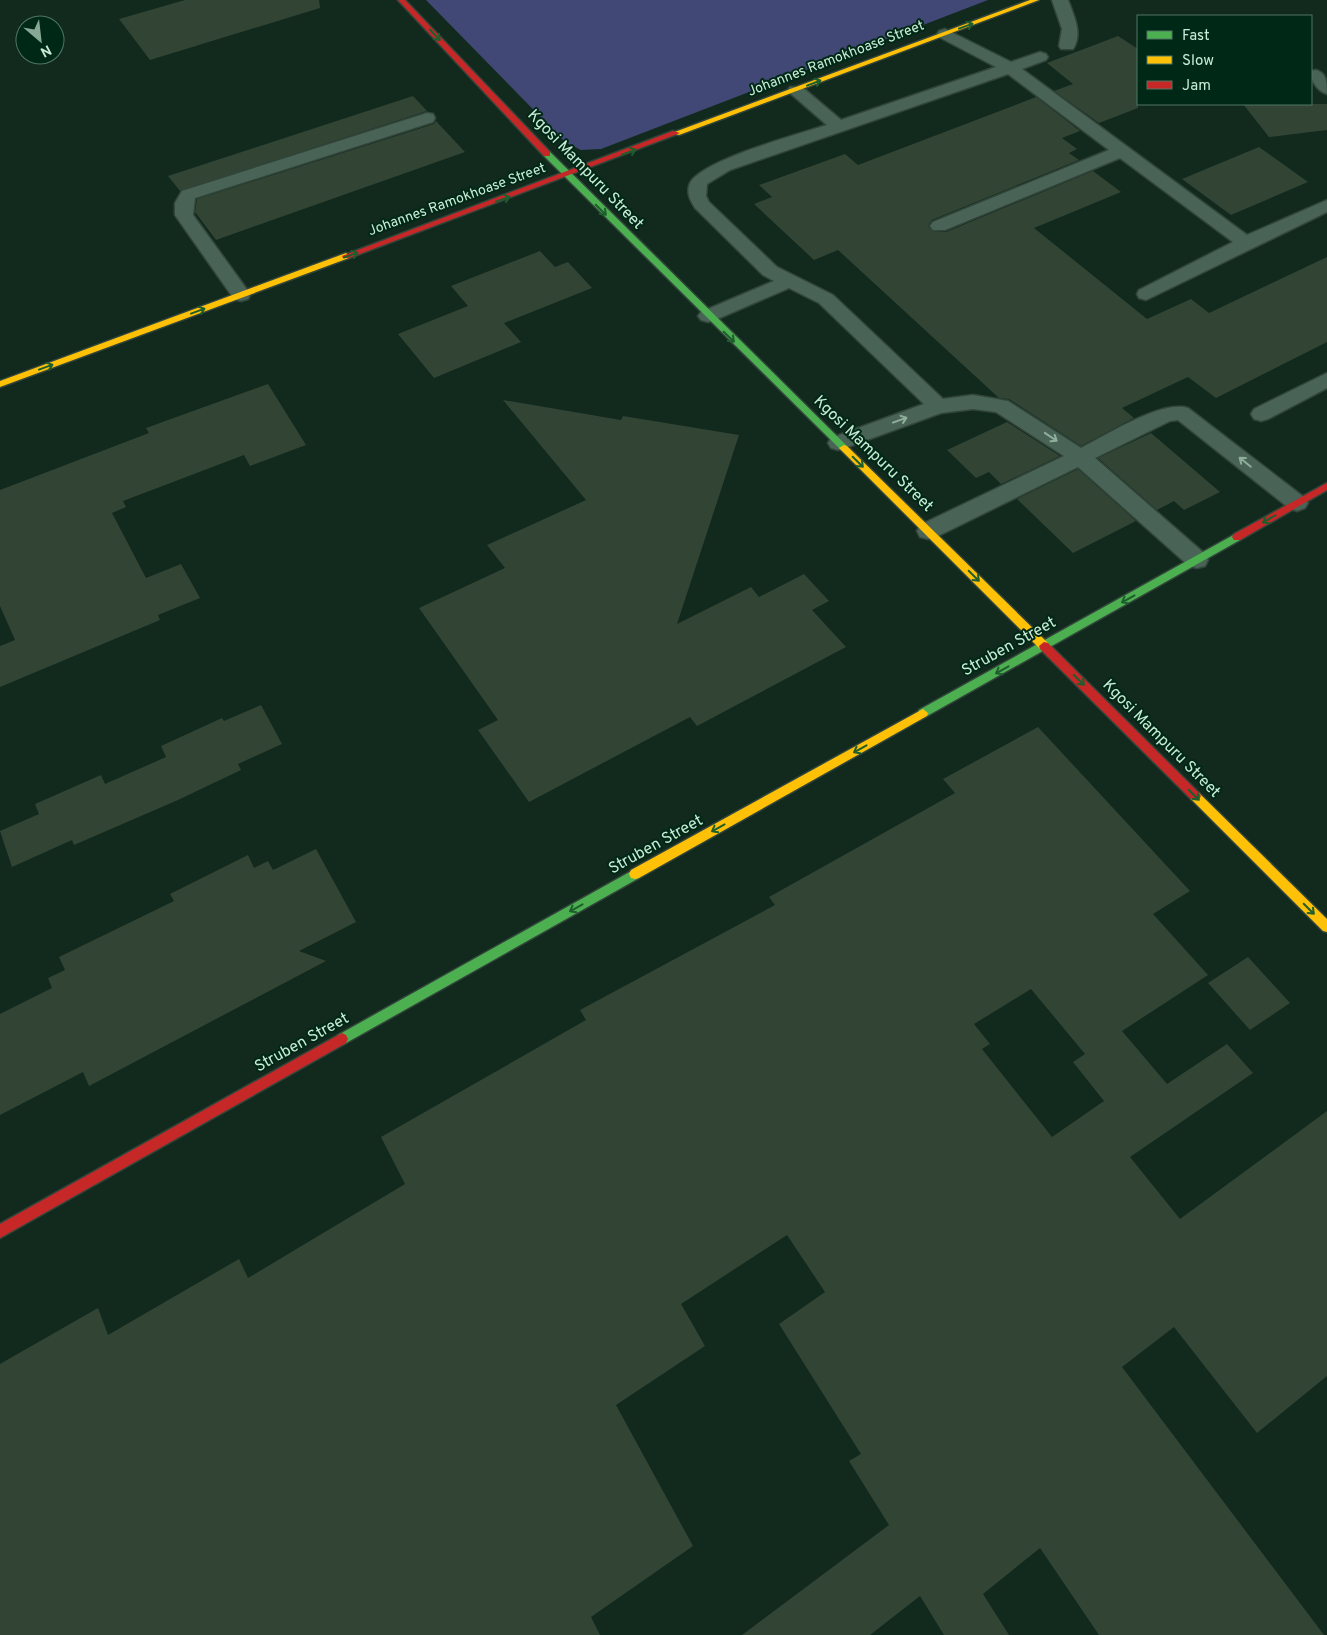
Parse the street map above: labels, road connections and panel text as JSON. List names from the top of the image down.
{
  "streets": {
    "main road": ["Johannes Ramokhoase Street", "Kgosi Mampuru Street", "Struben Street"]
  },
  "crossings": [
    ["Johannes Ramokhoase Street", "Kgosi Mampuru Street"],
    ["Kgosi Mampuru Street", "Struben Street"]
  ],
  "one_way": ["Johannes Ramokhoase Street", "Kgosi Mampuru Street", "Struben Street"],
  "legend": ["Fast", "Slow", "Jam"],
  "north": "bottom right"
}
